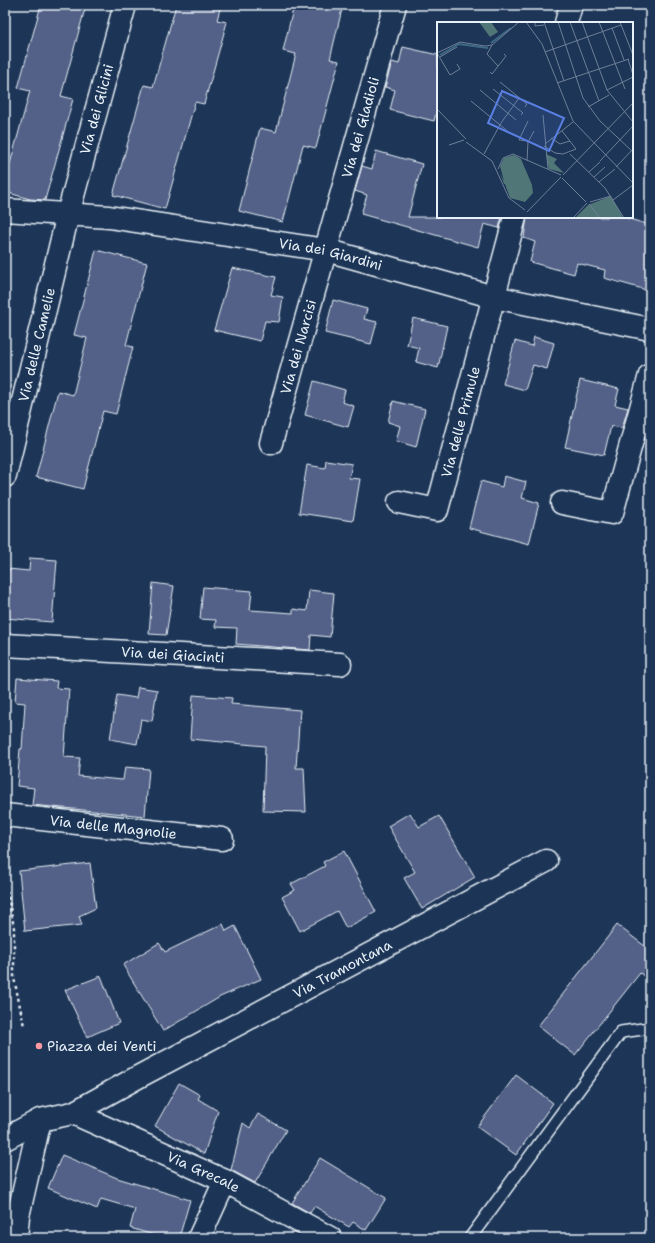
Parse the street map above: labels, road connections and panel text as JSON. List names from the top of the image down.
{
  "streets": {
    "street": [
      "Via dei Glicini",
      "Via dei Gladioli",
      "Via dei Giardini",
      "Via delle Camelie",
      "Via dei Narcisi",
      "Via delle Primule",
      "Via dei Giacinti",
      "Via delle Magnolie",
      "Via Tramontana",
      "Via Grecale"
    ]
  },
  "crossings": [
    ["Via dei Glicini", "Via dei Giardini"],
    ["Via dei Glicini", "Via delle Camelie"],
    ["Via dei Gladioli", "Via dei Giardini"],
    ["Via dei Gladioli", "Via dei Narcisi"],
    ["Via dei Giardini", "Via delle Camelie"],
    ["Via dei Giardini", "Via dei Narcisi"],
    ["Via dei Giardini", "Via delle Primule"],
    ["Via Tramontana", "Via Grecale"]
  ],
  "places": ["Piazza dei Venti"]
}
